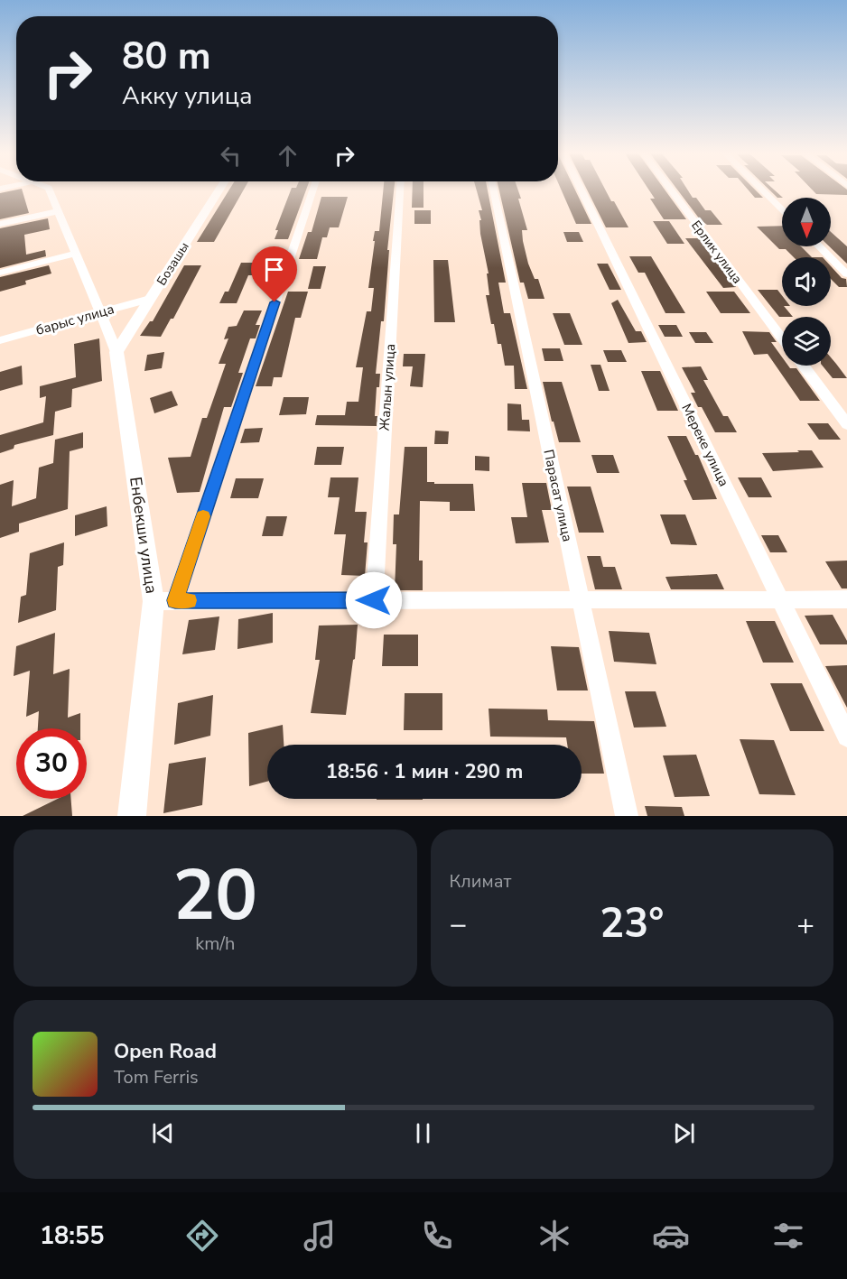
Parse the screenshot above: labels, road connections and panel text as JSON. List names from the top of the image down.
{
  "streets": {
    "street": [
      "Ерлик улица",
      "Бозашы",
      "барыс улица",
      "Жалын улица",
      "Мереке улица",
      "Парасат улица",
      "Енбекши улица"
    ]
  },
  "crossings": [
    ["Бозашы", "барыс улица"],
    ["Бозашы", "Енбекши улица"]
  ],
  "north": "bottom",
  "page": {
    "turn": ["80 m", "Акку улица"],
    "limit": "30",
    "trip": "18:56 · 1 мин · 290 m",
    "tile": [
      ["20", "km/h"],
      "Климат"
    ],
    "heat": ["−", "23°", "+"],
    "song": ["Open Road", "Tom Ferris"],
    "tabs": "18:55"
  }
}
